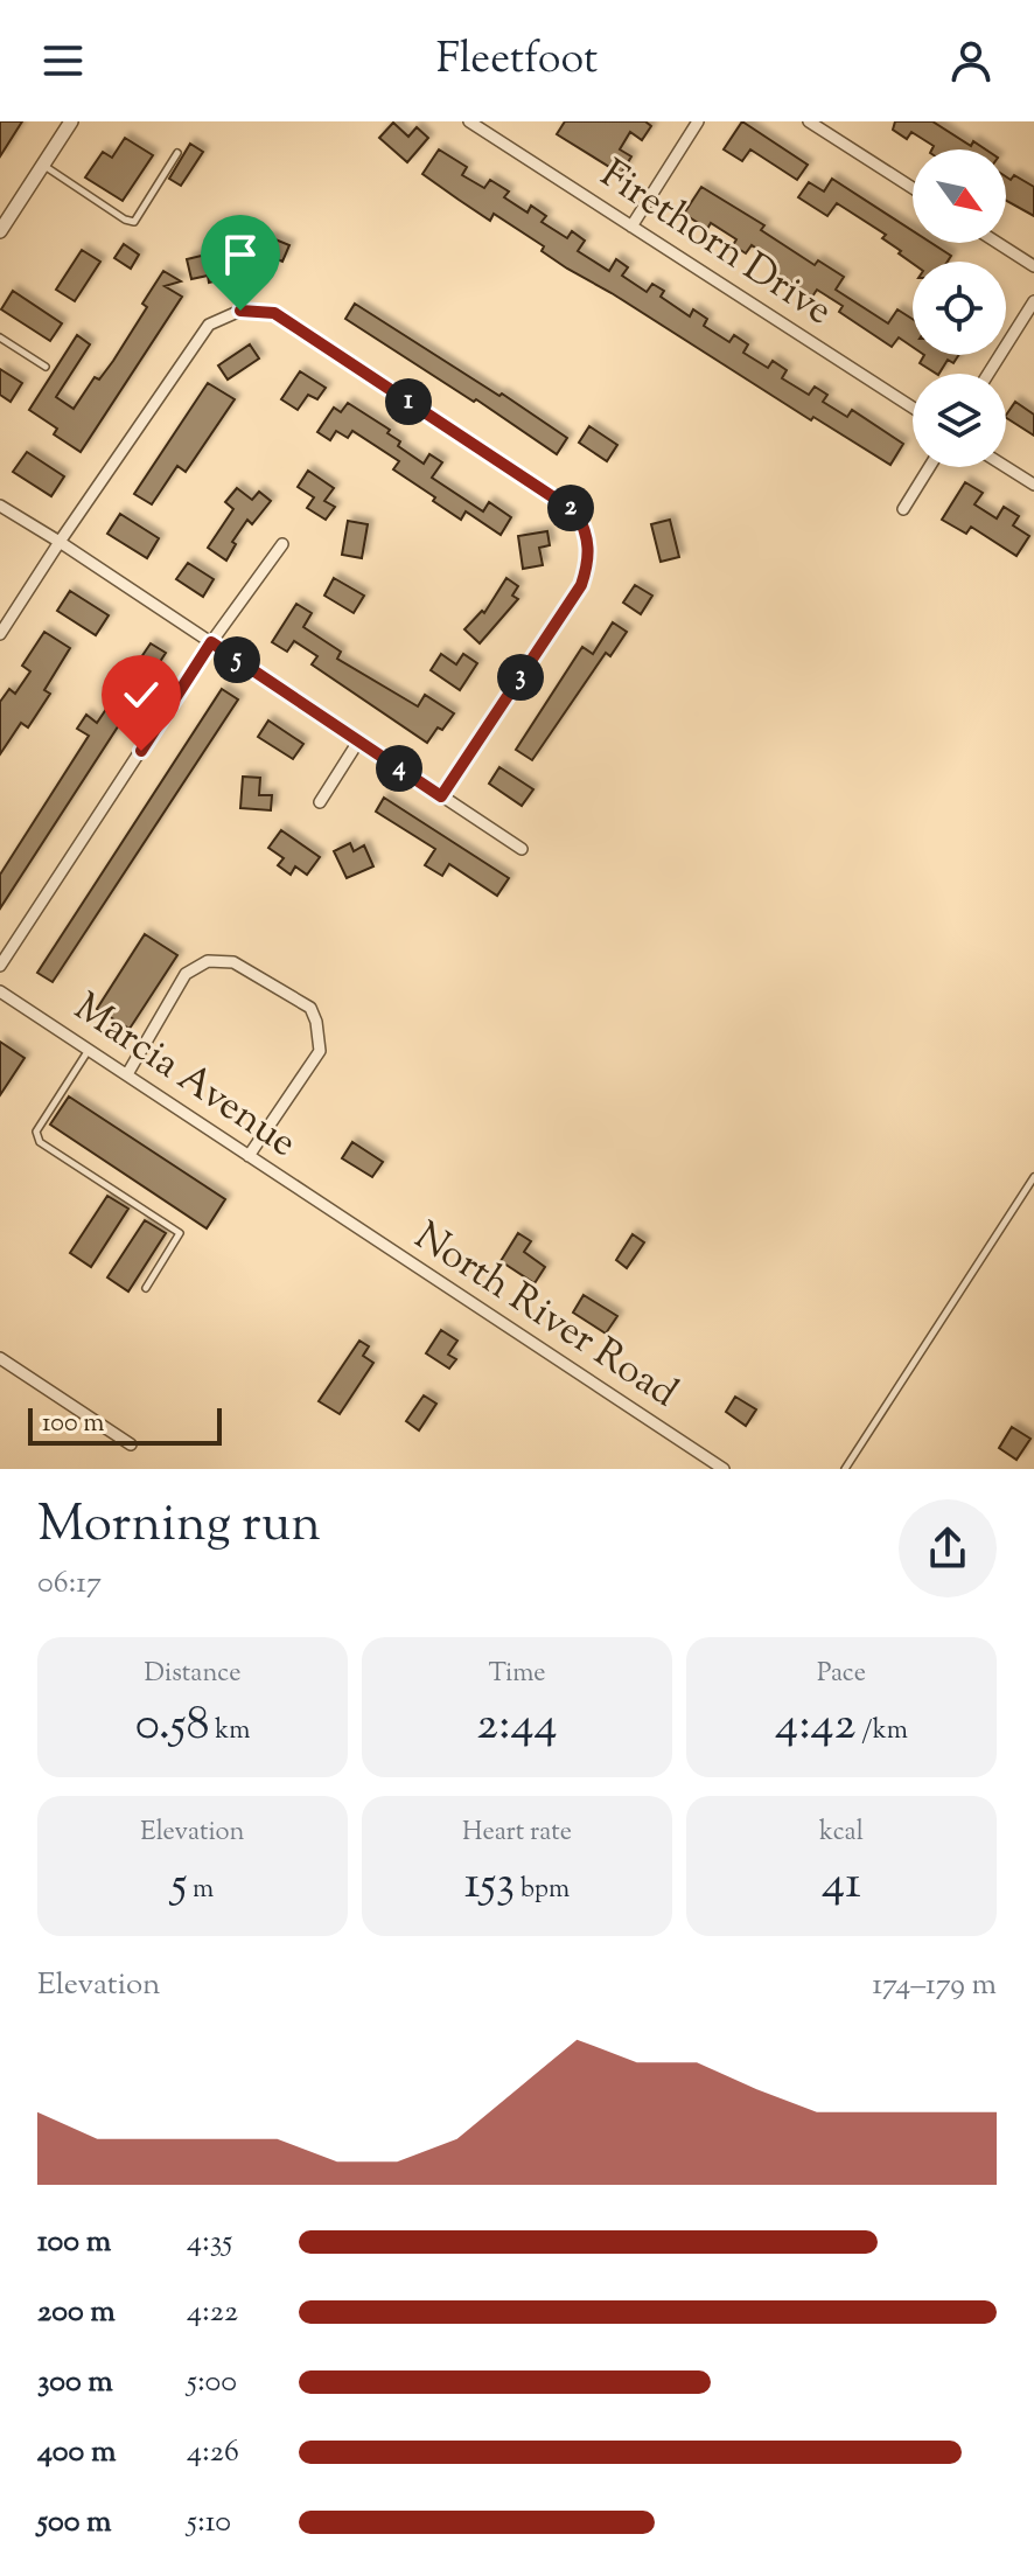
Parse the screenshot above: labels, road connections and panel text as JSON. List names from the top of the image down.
{
  "streets": {
    "street": ["Firethorn Drive", "Marcia Avenue", "North River Road"]
  },
  "crossings": [
    ["Marcia Avenue", "North River Road"]
  ],
  "scale_bar": "100 m",
  "north": "bottom right",
  "page": {
    "header": "Fleetfoot",
    "pins": [
      "1",
      "2",
      "5",
      "3",
      "4"
    ],
    "scale": "100 m",
    "heading": ["Morning run", "06:17"],
    "stats": [
      ["Distance", "0.58 km"],
      ["Time", "2:44"],
      ["Pace", "4:42 /km"],
      ["Elevation", "5 m"],
      ["Heart rate", "153 bpm"],
      ["kcal", "41"]
    ],
    "chart": ["Elevation", "174–179 m"],
    "list": [
      {
        "name": "100 m",
        "note": "4:35"
      },
      {
        "name": "200 m",
        "note": "4:22"
      },
      {
        "name": "300 m",
        "note": "5:00"
      },
      {
        "name": "400 m",
        "note": "4:26"
      },
      {
        "name": "500 m",
        "note": "5:10"
      }
    ]
  }
}
